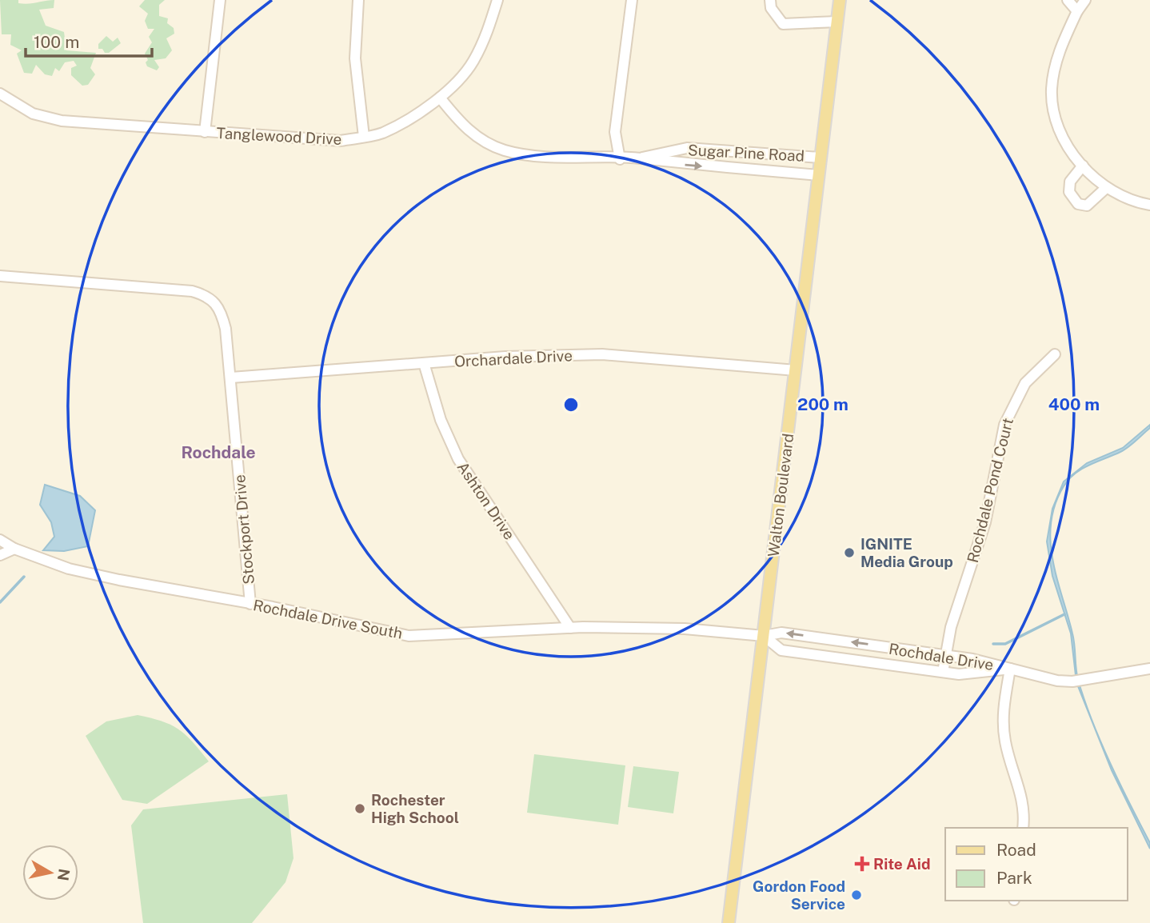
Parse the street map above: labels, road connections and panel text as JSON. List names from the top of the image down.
{
  "streets": {
    "main road": ["Walton Boulevard"],
    "street": [
      "Tanglewood Drive",
      "Sugar Pine Road",
      "Orchardale Drive",
      "Rochdale Pond Court",
      "Ashton Drive",
      "Stockport Drive",
      "Rochdale Drive South",
      "Rochdale Drive"
    ]
  },
  "crossings": [
    ["Tanglewood Drive", "Sugar Pine Road"],
    ["Sugar Pine Road", "Walton Boulevard"],
    ["Orchardale Drive", "Walton Boulevard"],
    ["Orchardale Drive", "Ashton Drive"],
    ["Orchardale Drive", "Stockport Drive"],
    ["Rochdale Pond Court", "Rochdale Drive"],
    ["Walton Boulevard", "Rochdale Drive South"],
    ["Walton Boulevard", "Rochdale Drive"],
    ["Ashton Drive", "Rochdale Drive South"],
    ["Stockport Drive", "Rochdale Drive South"],
    ["Rochdale Drive South", "Rochdale Drive"]
  ],
  "districts": ["Rochdale"],
  "places": {
    "other": ["IGNITE Media Group", "Rochester High School", "Gordon Food Service"],
    "health": ["Rite Aid"]
  },
  "legend": ["Road", "Park"],
  "scale_bar": "100 m",
  "north": "right",
  "rings": ["200 m", "400 m"]
}
